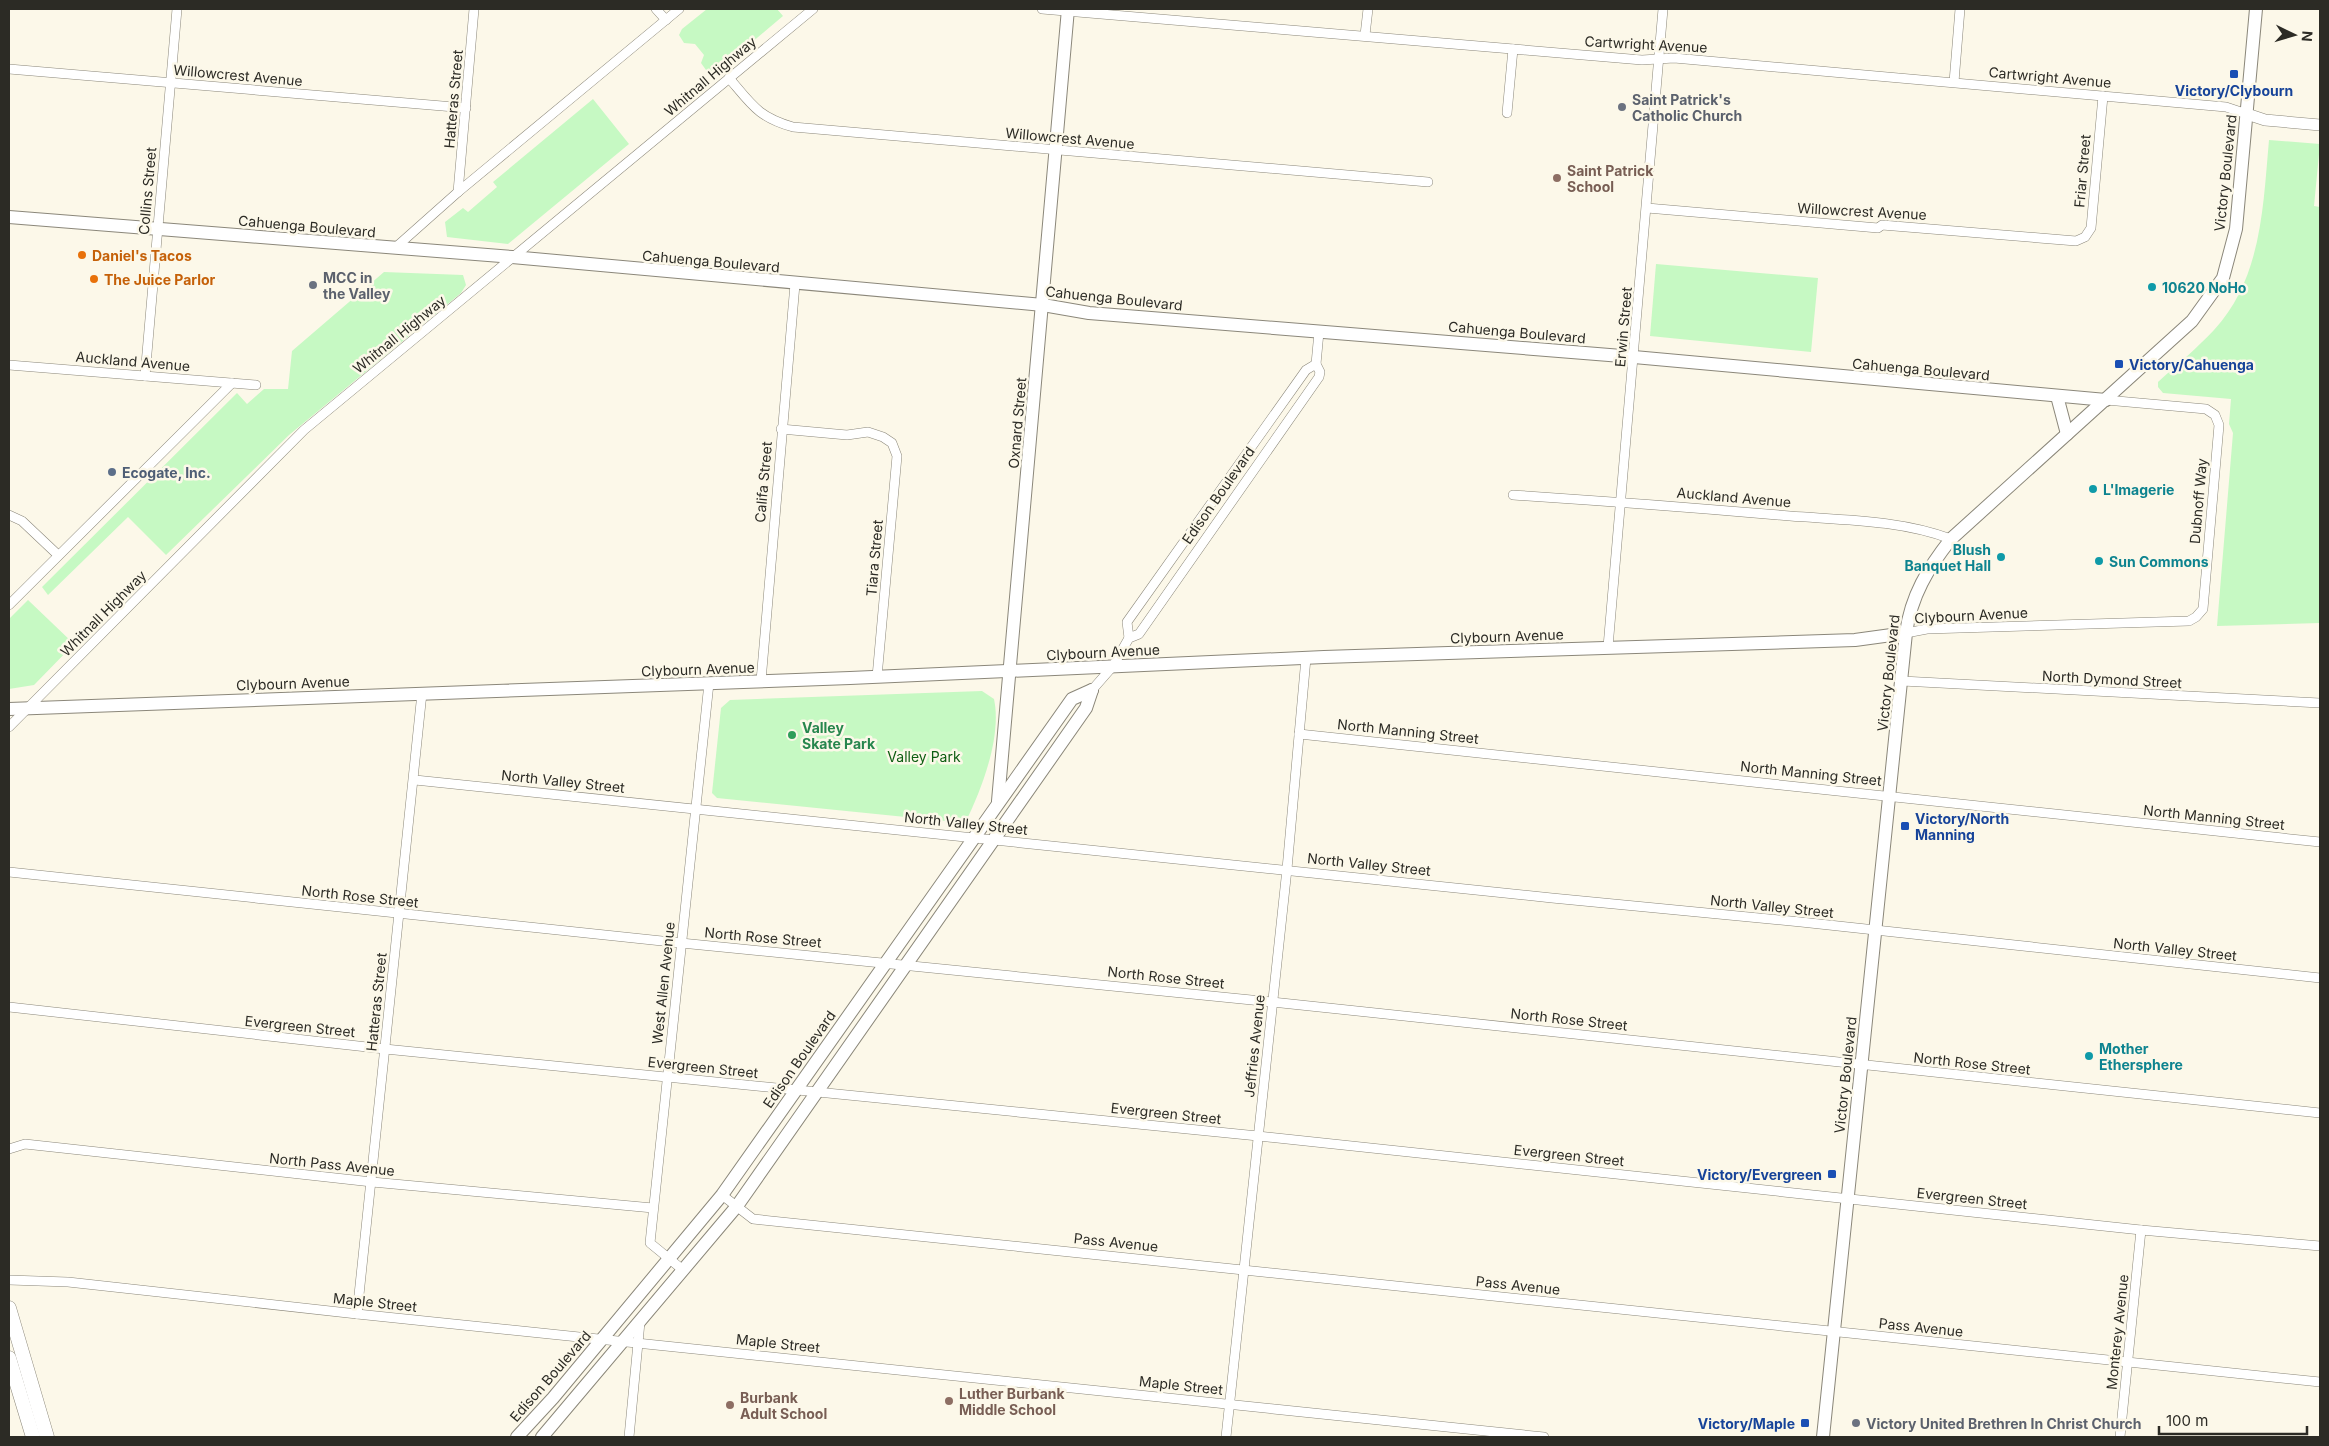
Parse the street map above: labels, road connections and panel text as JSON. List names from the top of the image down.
{
  "streets": {
    "main road": [
      "Victory Boulevard",
      "Cahuenga Boulevard",
      "Oxnard Street",
      "Edison Boulevard",
      "Clybourn Avenue"
    ],
    "street": [
      "Cartwright Avenue",
      "Willowcrest Avenue",
      "Whitnall Highway",
      "Hatteras Street",
      "Friar Street",
      "Collins Street",
      "Erwin Street",
      "Auckland Avenue",
      "Califa Street",
      "Dubnoff Way",
      "Tiara Street",
      "North Dymond Street",
      "North Manning Street",
      "North Valley Street",
      "North Rose Street",
      "West Allen Avenue",
      "Evergreen Street",
      "Jeffries Avenue",
      "North Pass Avenue",
      "Pass Avenue",
      "Maple Street",
      "Monterey Avenue"
    ]
  },
  "crossings": [
    ["Cartwright Avenue", "Friar Street"],
    ["Cartwright Avenue", "Victory Boulevard"],
    ["Cartwright Avenue", "Erwin Street"],
    ["Cartwright Avenue", "Oxnard Street"],
    ["Willowcrest Avenue", "Whitnall Highway"],
    ["Willowcrest Avenue", "Hatteras Street"],
    ["Willowcrest Avenue", "Friar Street"],
    ["Willowcrest Avenue", "Collins Street"],
    ["Willowcrest Avenue", "Erwin Street"],
    ["Willowcrest Avenue", "Oxnard Street"],
    ["Whitnall Highway", "Cahuenga Boulevard"],
    ["Whitnall Highway", "Clybourn Avenue"],
    ["Hatteras Street", "Clybourn Avenue"],
    ["Hatteras Street", "North Valley Street"],
    ["Hatteras Street", "North Rose Street"],
    ["Hatteras Street", "Evergreen Street"],
    ["Hatteras Street", "North Pass Avenue"],
    ["Hatteras Street", "Maple Street"],
    ["Victory Boulevard", "Cahuenga Boulevard"],
    ["Victory Boulevard", "Auckland Avenue"],
    ["Victory Boulevard", "Clybourn Avenue"],
    ["Victory Boulevard", "North Dymond Street"],
    ["Victory Boulevard", "North Manning Street"],
    ["Victory Boulevard", "North Valley Street"],
    ["Victory Boulevard", "North Rose Street"],
    ["Victory Boulevard", "Evergreen Street"],
    ["Victory Boulevard", "Pass Avenue"],
    ["Collins Street", "Cahuenga Boulevard"],
    ["Collins Street", "Auckland Avenue"],
    ["Cahuenga Boulevard", "Erwin Street"],
    ["Cahuenga Boulevard", "Oxnard Street"],
    ["Cahuenga Boulevard", "Califa Street"],
    ["Cahuenga Boulevard", "Edison Boulevard"],
    ["Cahuenga Boulevard", "Dubnoff Way"],
    ["Erwin Street", "Auckland Avenue"],
    ["Erwin Street", "Clybourn Avenue"],
    ["Oxnard Street", "Edison Boulevard"],
    ["Oxnard Street", "Clybourn Avenue"],
    ["Oxnard Street", "North Valley Street"],
    ["Califa Street", "Tiara Street"],
    ["Califa Street", "Clybourn Avenue"],
    ["Edison Boulevard", "Clybourn Avenue"],
    ["Edison Boulevard", "North Valley Street"],
    ["Edison Boulevard", "North Rose Street"],
    ["Edison Boulevard", "West Allen Avenue"],
    ["Edison Boulevard", "Evergreen Street"],
    ["Edison Boulevard", "Pass Avenue"],
    ["Edison Boulevard", "Maple Street"],
    ["Dubnoff Way", "Clybourn Avenue"],
    ["Tiara Street", "Clybourn Avenue"],
    ["Clybourn Avenue", "West Allen Avenue"],
    ["Clybourn Avenue", "Jeffries Avenue"],
    ["North Manning Street", "Jeffries Avenue"],
    ["North Valley Street", "West Allen Avenue"],
    ["North Valley Street", "Jeffries Avenue"],
    ["North Rose Street", "West Allen Avenue"],
    ["North Rose Street", "Jeffries Avenue"],
    ["West Allen Avenue", "Evergreen Street"],
    ["West Allen Avenue", "North Pass Avenue"],
    ["Evergreen Street", "Jeffries Avenue"],
    ["Evergreen Street", "Monterey Avenue"],
    ["Jeffries Avenue", "Pass Avenue"],
    ["Jeffries Avenue", "Maple Street"],
    ["Pass Avenue", "Monterey Avenue"]
  ],
  "parks": ["Valley Park"],
  "places": {
    "transit": [
      "Victory/Clybourn",
      "Victory/Cahuenga",
      "Victory/North Manning",
      "Victory/Evergreen",
      "Victory/Maple"
    ],
    "other": [
      "Saint Patrick's Catholic Church",
      "Saint Patrick School",
      "Daniel's Tacos",
      "The Juice Parlor",
      "MCC in the Valley",
      "10620 NoHo",
      "Ecogate, Inc.",
      "L'Imagerie",
      "Blush Banquet Hall",
      "Sun Commons",
      "Valley Skate Park",
      "Mother Ethersphere",
      "Luther Burbank Middle School",
      "Burbank Adult School",
      "Victory United Brethren In Christ Church"
    ]
  },
  "scale_bar": "100 m",
  "north": "right"
}
